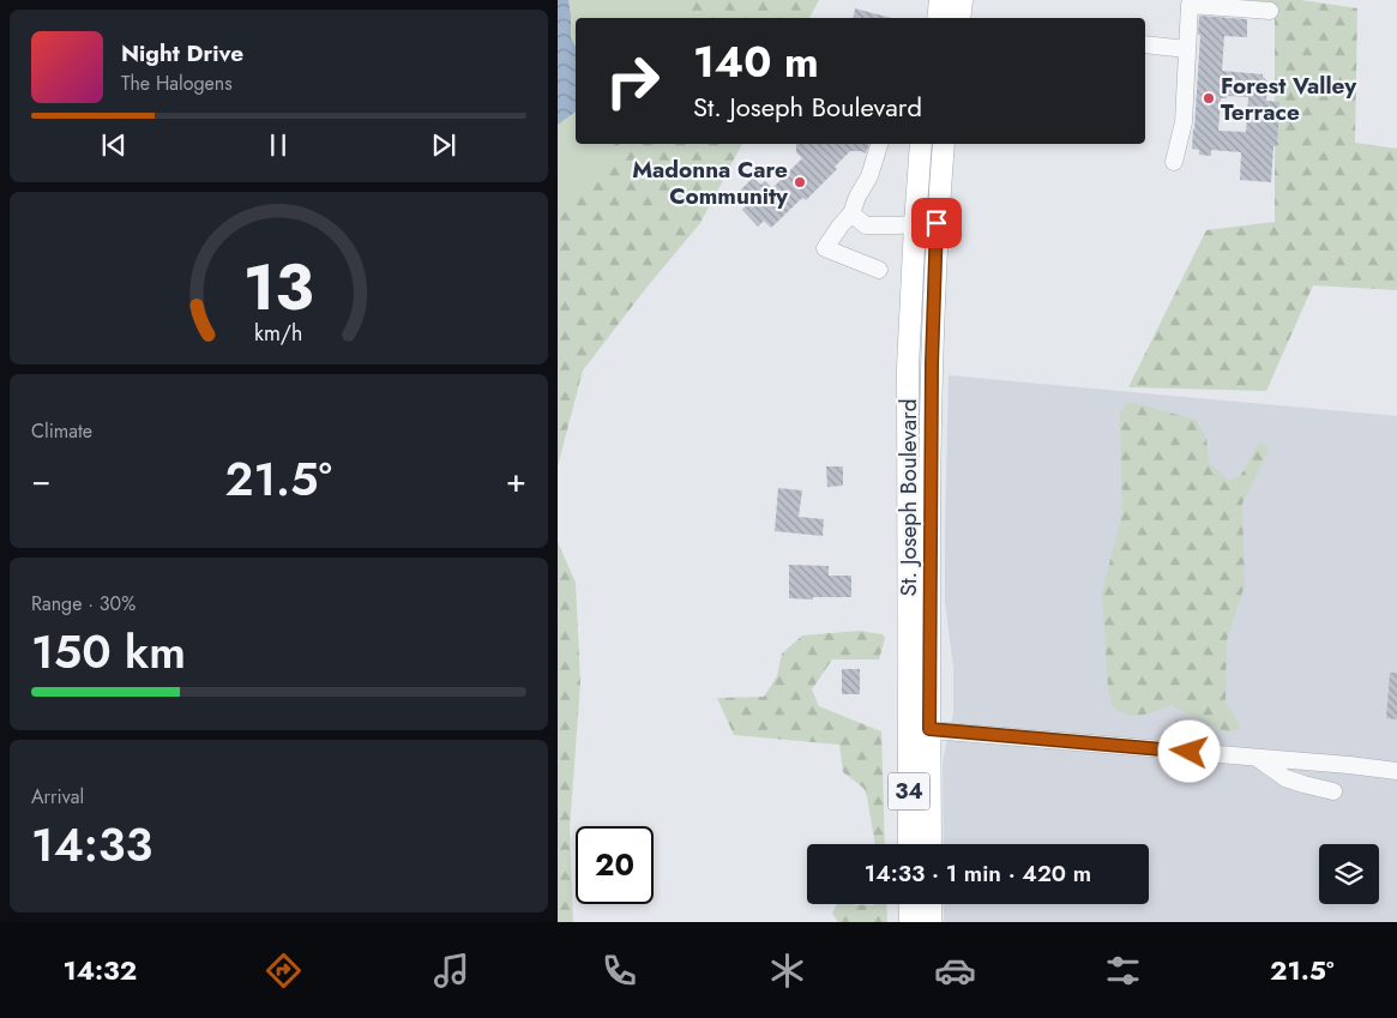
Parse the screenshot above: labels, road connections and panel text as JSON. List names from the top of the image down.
{
  "streets": {
    "main road": ["St. Joseph Boulevard", "34"]
  },
  "places": ["Forest Valley Terrace", "Madonna Care Community"],
  "page": {
    "turn": ["140 m", "St. Joseph Boulevard"],
    "song": ["Night Drive", "The Halogens"],
    "tile": [
      "Climate",
      ["Range · 30%", "150 km"],
      ["Arrival", "14:33"]
    ],
    "heat": ["−", "21.5°", "+"],
    "limit": "20",
    "trip": "14:33 · 1 min · 420 m",
    "tabs": ["14:32", "21.5°"],
    "gauge": ["13", "km/h"]
  }
}
